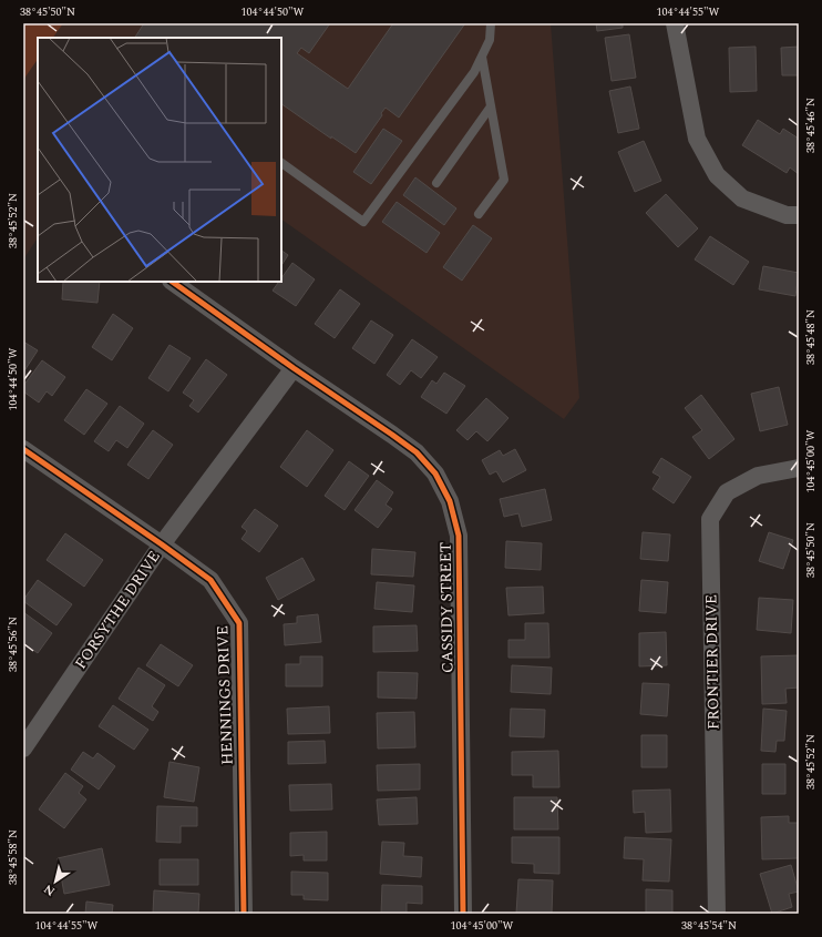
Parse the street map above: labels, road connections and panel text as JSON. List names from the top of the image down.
{
  "streets": {
    "street": [
      "CASSIDY STREET",
      "FORSYTHE DRIVE",
      "FRONTIER DRIVE",
      "HENNINGS DRIVE"
    ]
  },
  "crossings": [
    ["CASSIDY STREET", "FORSYTHE DRIVE"],
    ["FORSYTHE DRIVE", "HENNINGS DRIVE"]
  ],
  "north": "bottom left",
  "coordinates": [
    "38°45'50\"N",
    "104°44'50\"W",
    "104°44'55\"W",
    "38°45'46\"N",
    "38°45'52\"N",
    "38°45'48\"N",
    "104°45'00\"W",
    "38°45'56\"N",
    "38°45'58\"N",
    "38°45'54\"N"
  ]
}
